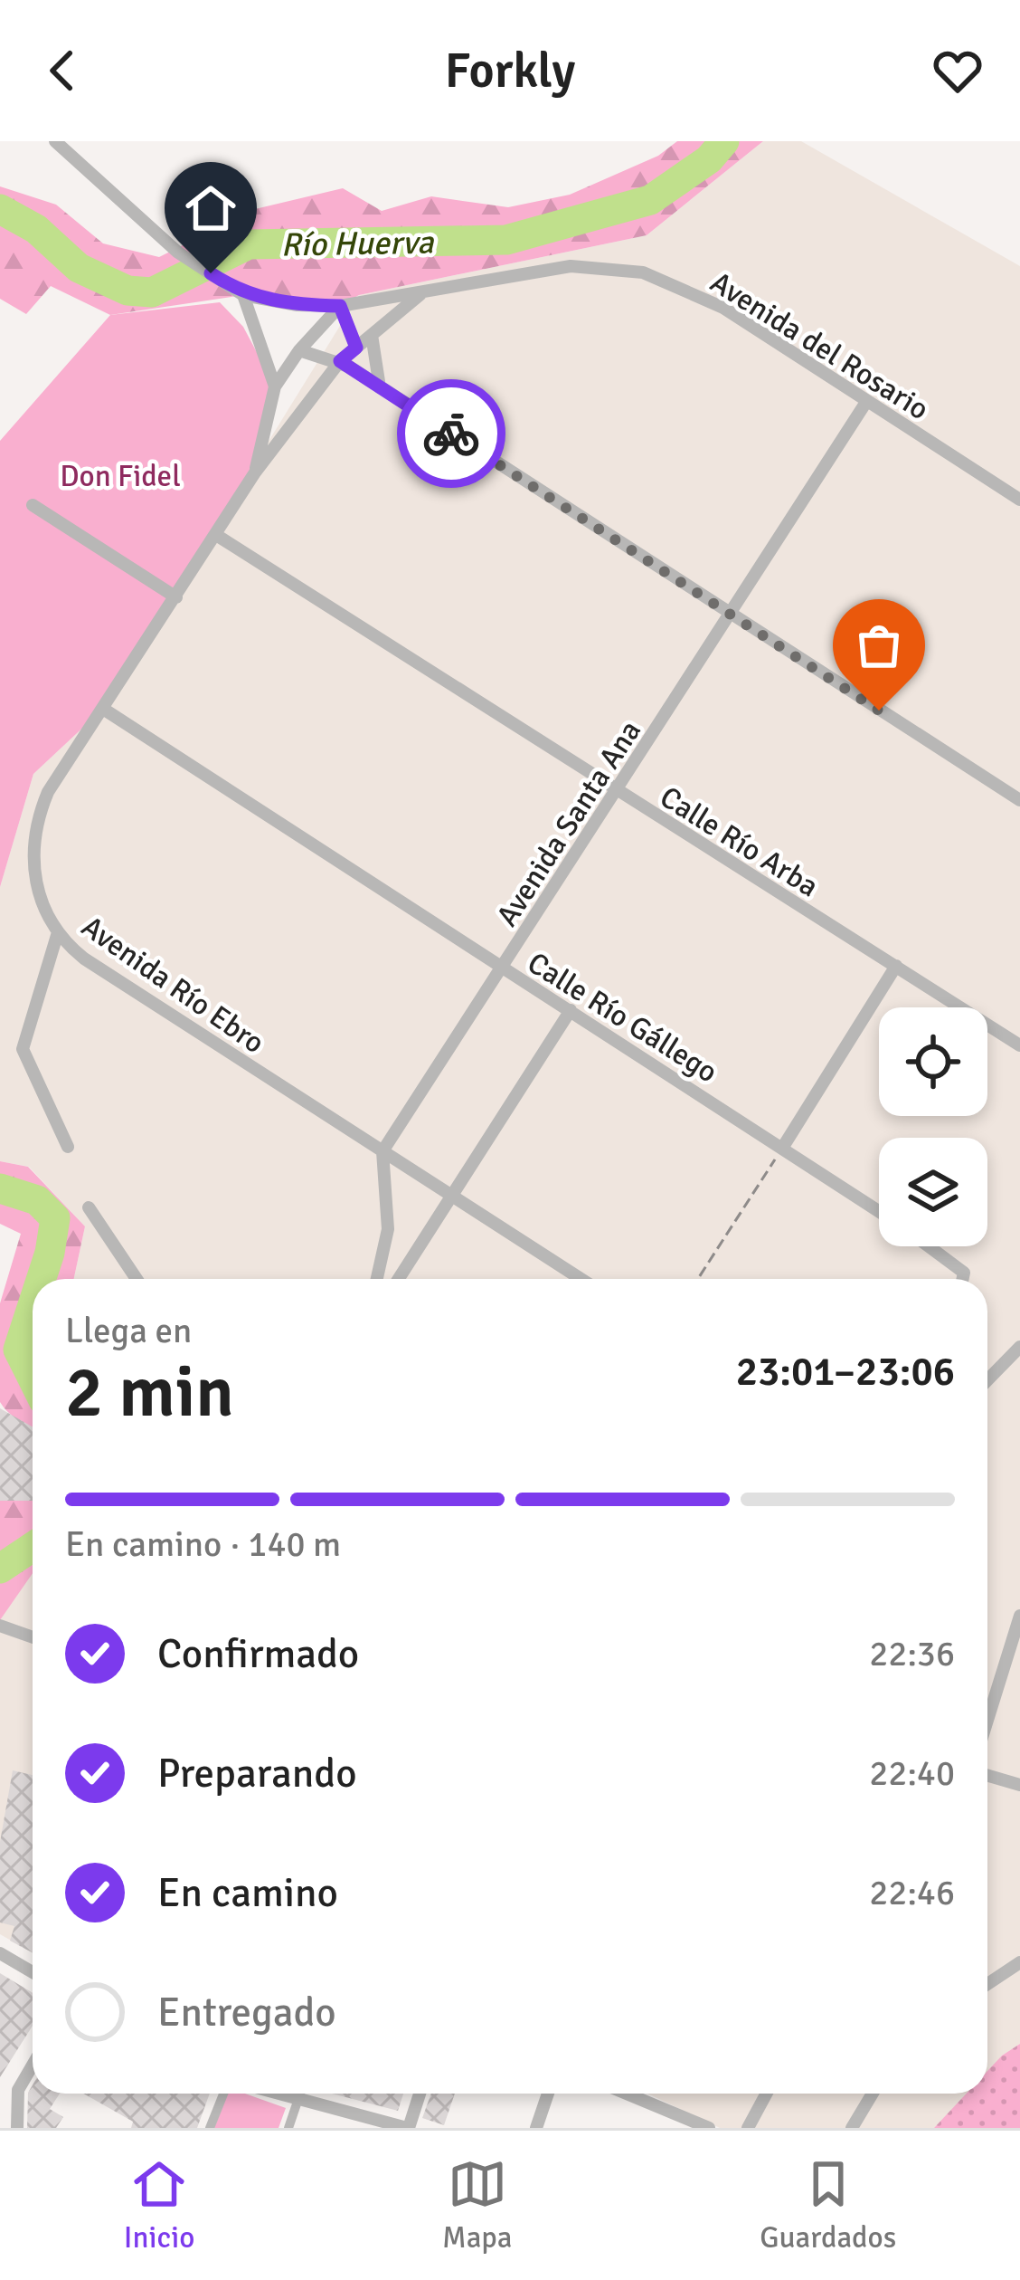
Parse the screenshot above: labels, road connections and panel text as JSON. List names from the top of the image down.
{
  "streets": {
    "street": [
      "Avenida del Rosario",
      "Avenida Santa Ana",
      "Calle Río Arba",
      "Avenida Río Ebro",
      "Calle Río Gállego"
    ]
  },
  "crossings": [
    ["Avenida del Rosario", "Avenida Santa Ana"],
    ["Avenida del Rosario", "Avenida Río Ebro"],
    ["Avenida Santa Ana", "Calle Río Arba"],
    ["Avenida Santa Ana", "Avenida Río Ebro"],
    ["Avenida Santa Ana", "Calle Río Gállego"],
    ["Calle Río Arba", "Avenida Río Ebro"],
    ["Avenida Río Ebro", "Calle Río Gállego"]
  ],
  "water": ["Río Huerva"],
  "parks": ["Don Fidel"],
  "page": {
    "header": "Forkly",
    "heading": ["2 min", "Llega en", "23:01–23:06"],
    "bar": "En camino · 140 m",
    "list": [
      ["Confirmado", "22:36"],
      ["Preparando", "22:40"],
      ["En camino", "22:46"],
      "Entregado"
    ],
    "tabs": ["Inicio", "Mapa", "Guardados"]
  }
}
